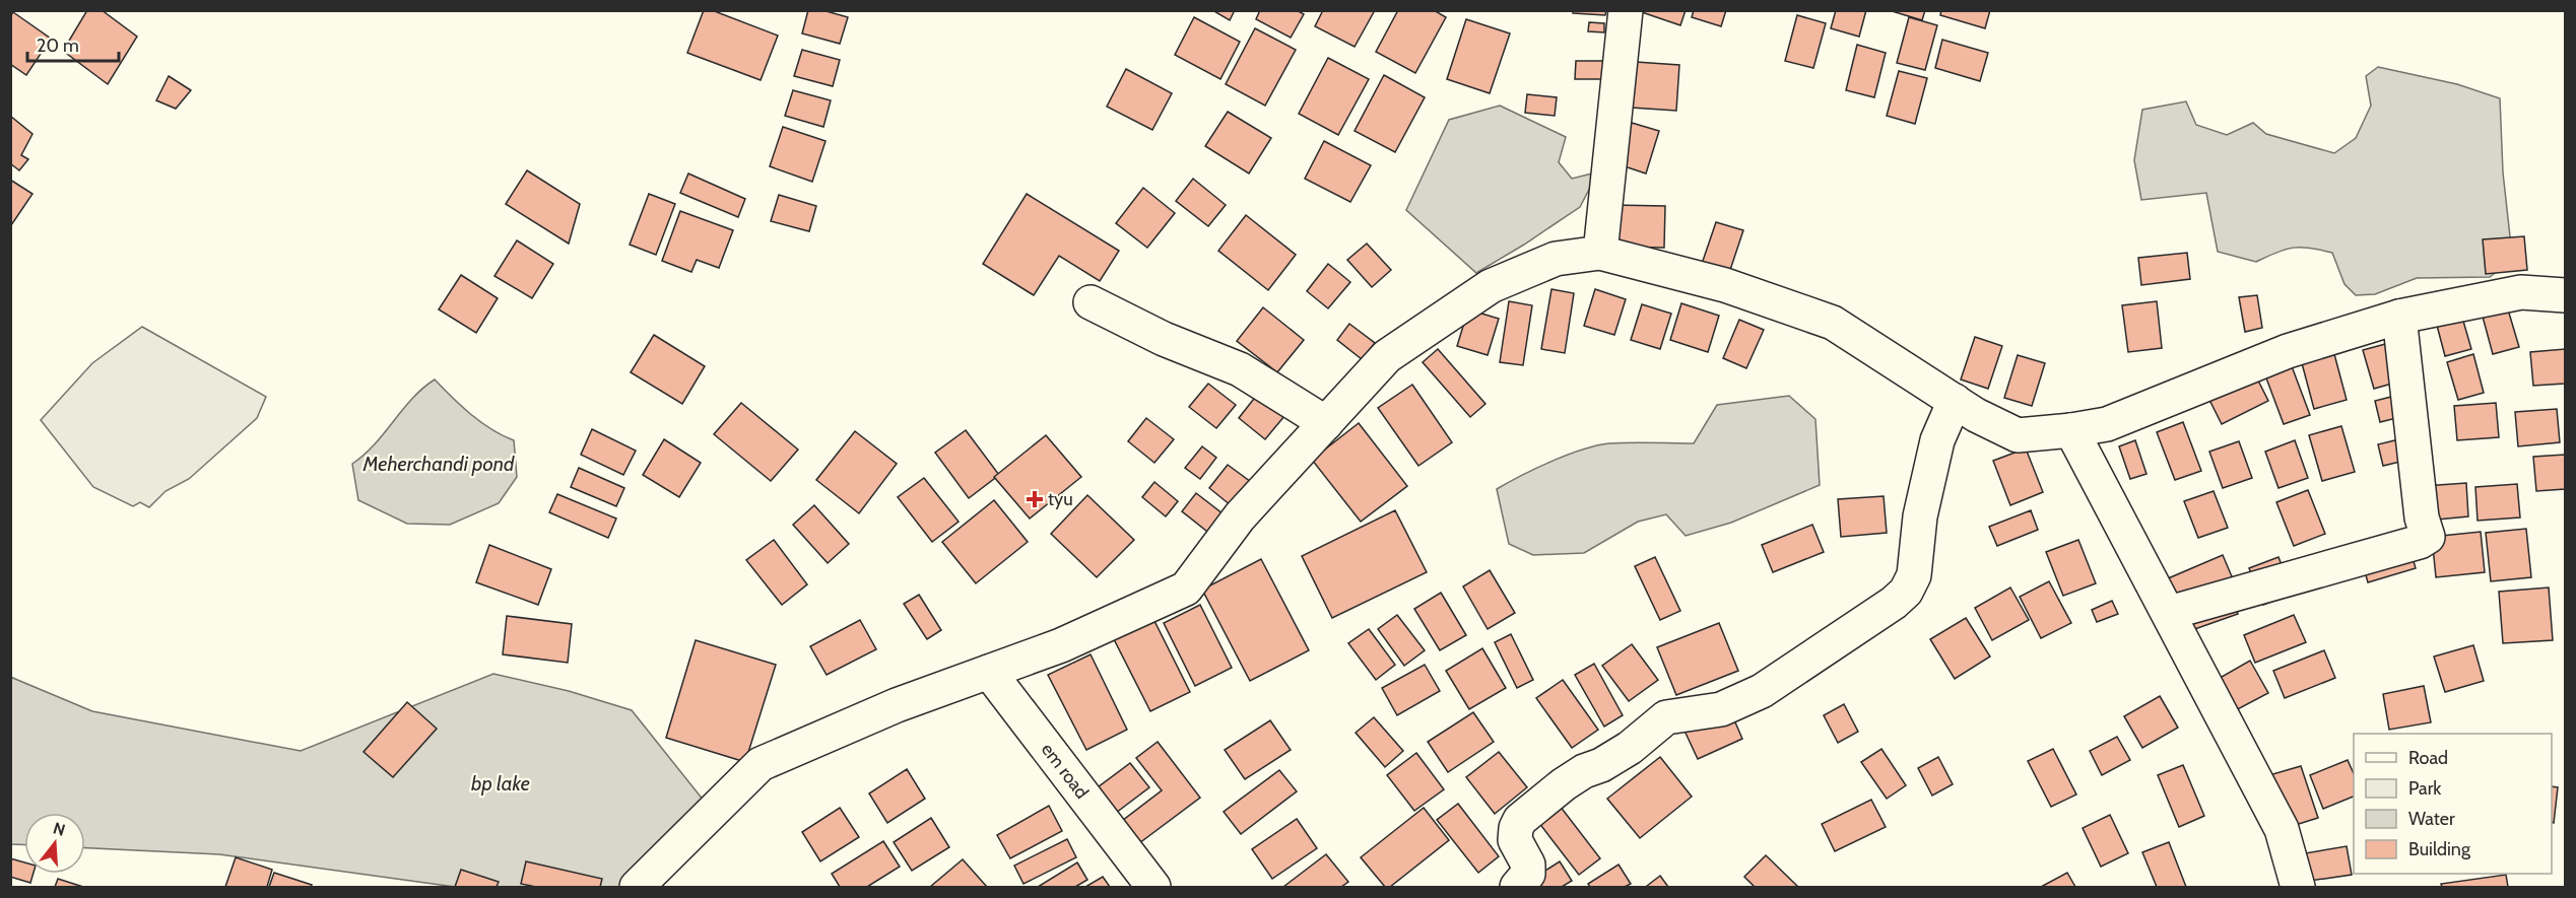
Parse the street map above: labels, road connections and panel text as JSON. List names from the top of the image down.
{
  "streets": {
    "street": ["em road"]
  },
  "water": ["Meherchandi pond", "bp lake"],
  "places": {
    "health": ["tyu"]
  },
  "legend": [
    "Road",
    "Park",
    "Water",
    "Building"
  ],
  "scale_bar": "20 m",
  "north": "top"
}
